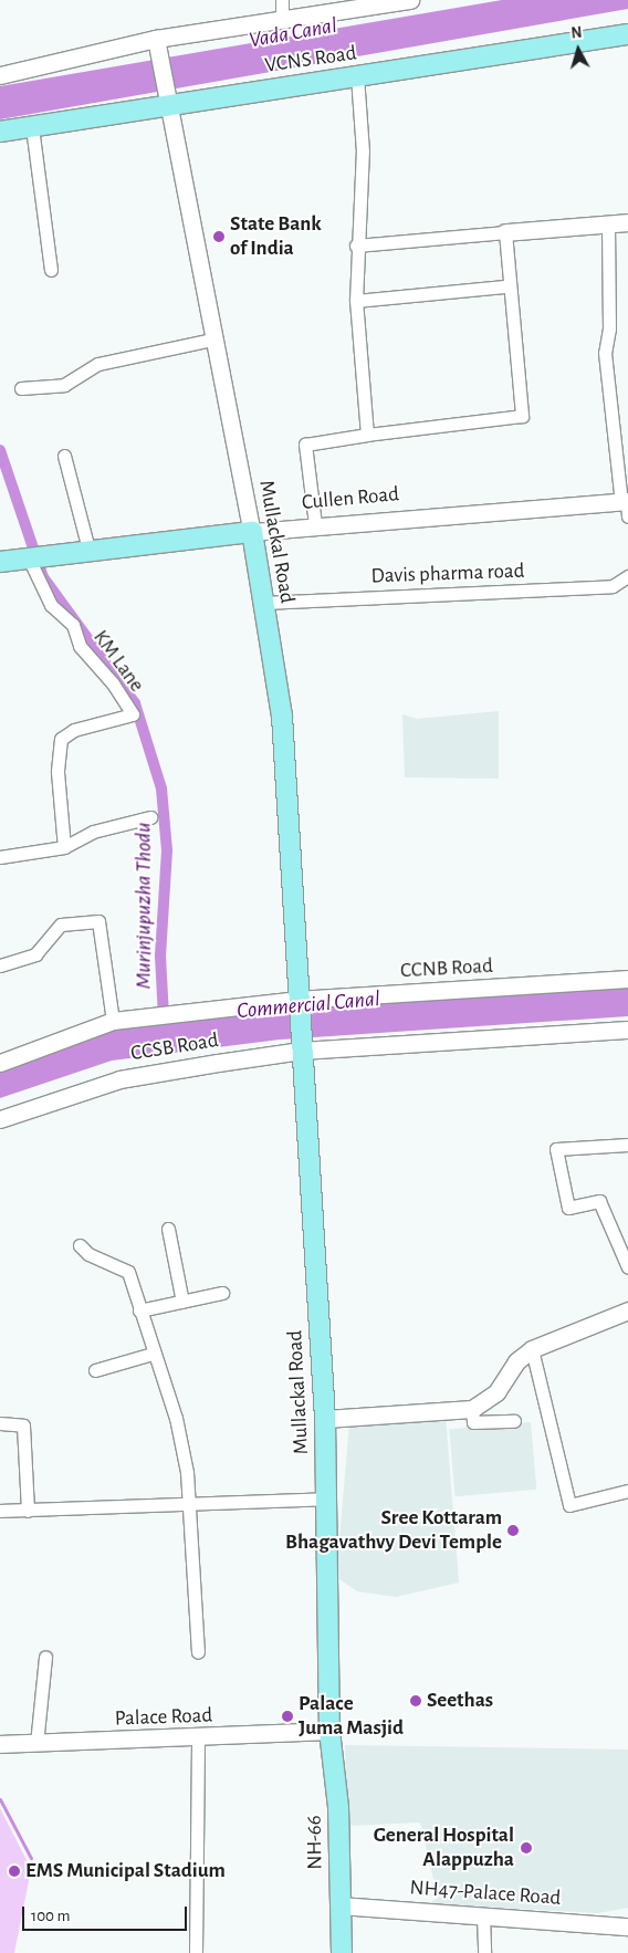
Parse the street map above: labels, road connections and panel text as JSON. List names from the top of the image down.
{
  "streets": {
    "main road": [
      "VCNS Road",
      "Cullen Road",
      "Mullackal Road",
      "CCNB Road",
      "CCSB Road",
      "Palace Road",
      "NH-66",
      "NH47-Palace Road"
    ],
    "street": ["Davis pharma road", "KM Lane"]
  },
  "crossings": [
    ["VCNS Road", "Mullackal Road"],
    ["Cullen Road", "Mullackal Road"],
    ["Cullen Road", "KM Lane"],
    ["Mullackal Road", "Davis pharma road"],
    ["Mullackal Road", "CCNB Road"],
    ["Mullackal Road", "CCSB Road"],
    ["Mullackal Road", "Palace Road"],
    ["Mullackal Road", "NH-66"],
    ["Palace Road", "NH-66"],
    ["NH-66", "NH47-Palace Road"]
  ],
  "water": ["Vada Canal", "Murinjupuzha Thodu", "Commercial Canal"],
  "places": [
    "State Bank of India",
    "Sree Kottaram Bhagavathvy Devi Temple",
    "Seethas",
    "Palace Juma Masjid",
    "General Hospital Alappuzha",
    "EMS Municipal Stadium"
  ],
  "scale_bar": "100 m",
  "north": "top"
}
